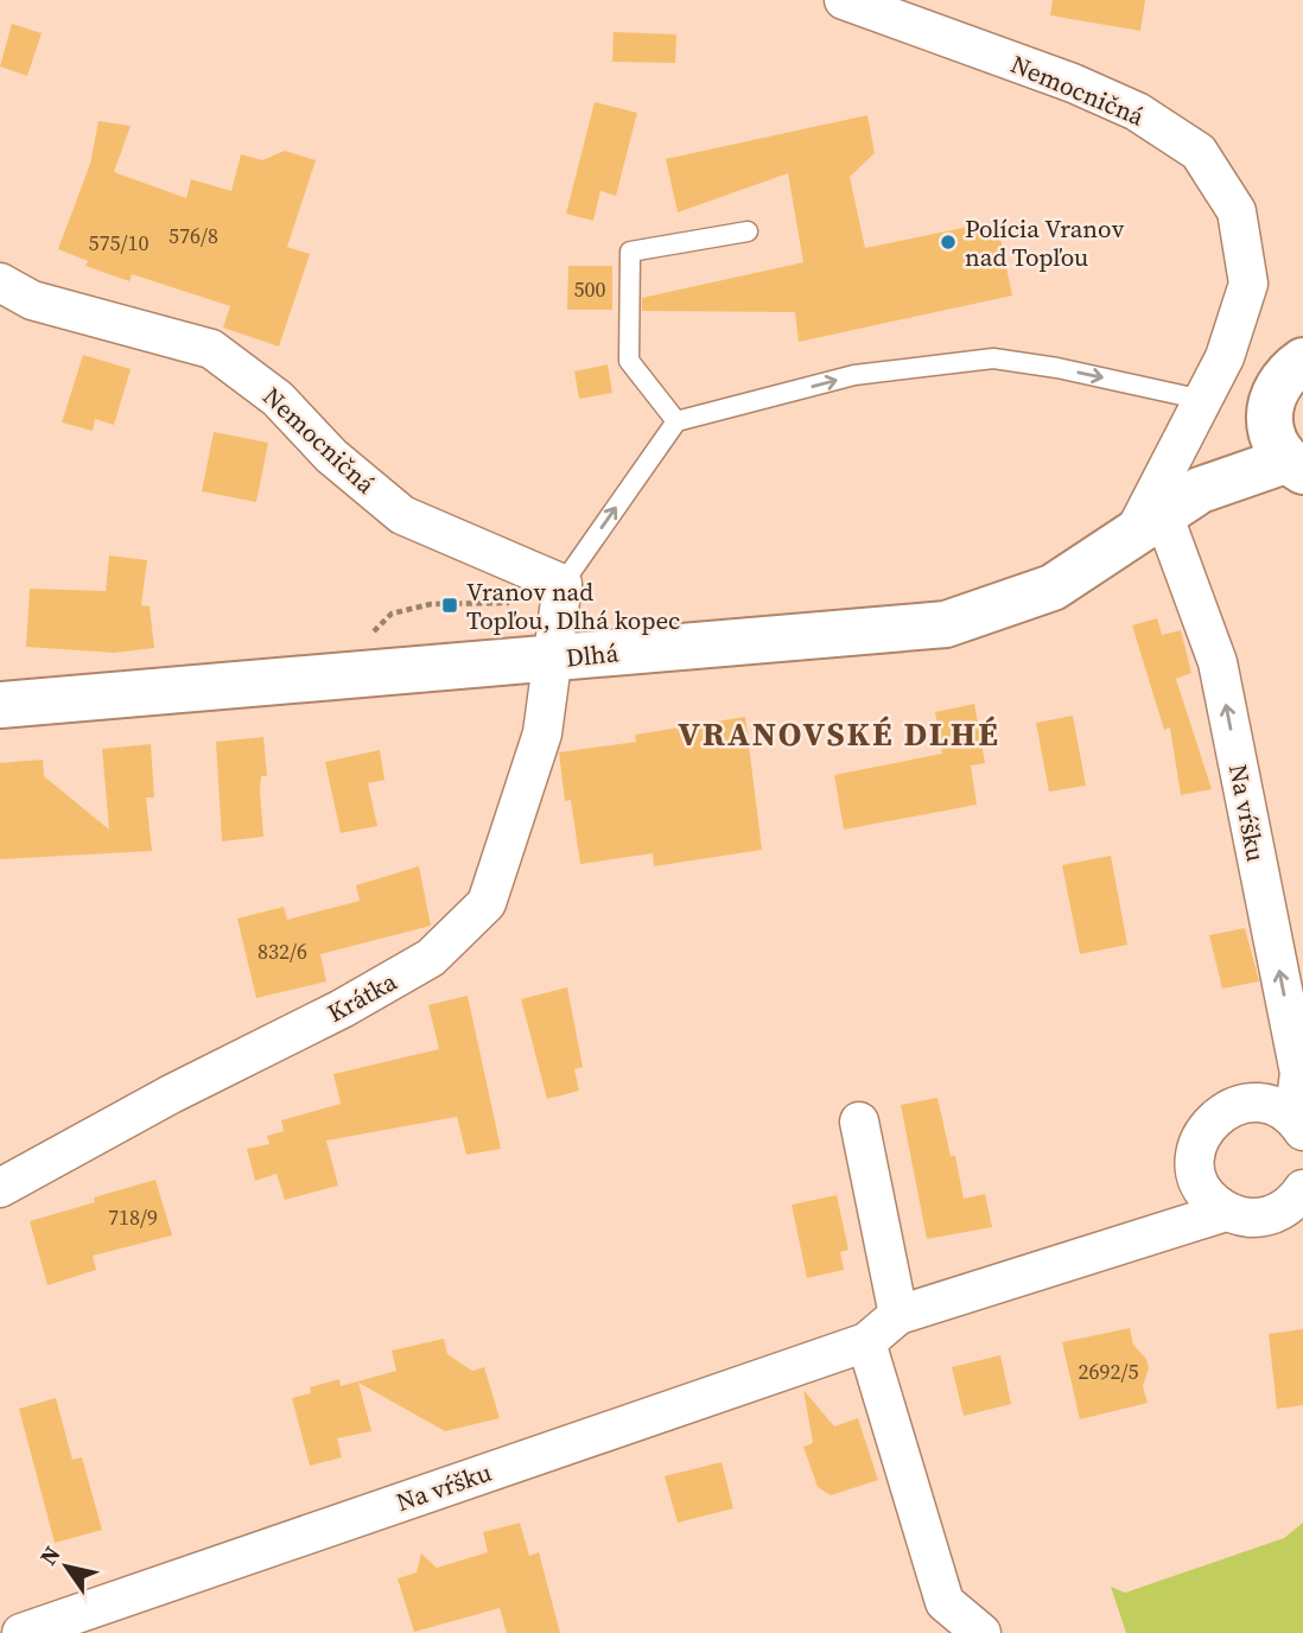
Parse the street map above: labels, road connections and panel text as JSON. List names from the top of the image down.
{
  "streets": {
    "street": [
      "Nemocničná",
      "Dlhá",
      "Na vŕšku",
      "Krátka"
    ]
  },
  "crossings": [
    ["Dlhá", "Na vŕšku"],
    ["Dlhá", "Krátka"]
  ],
  "districts": ["VRANOVSKÉ DLHÉ"],
  "places": {
    "other": ["Polícia Vranov nad Topľou"],
    "transit": ["Vranov nad Topľou, Dlhá kopec"]
  },
  "house_numbers": [
    "576/8",
    "575/10",
    "500",
    "832/6",
    "718/9",
    "2692/5"
  ],
  "north": "top left"
}
